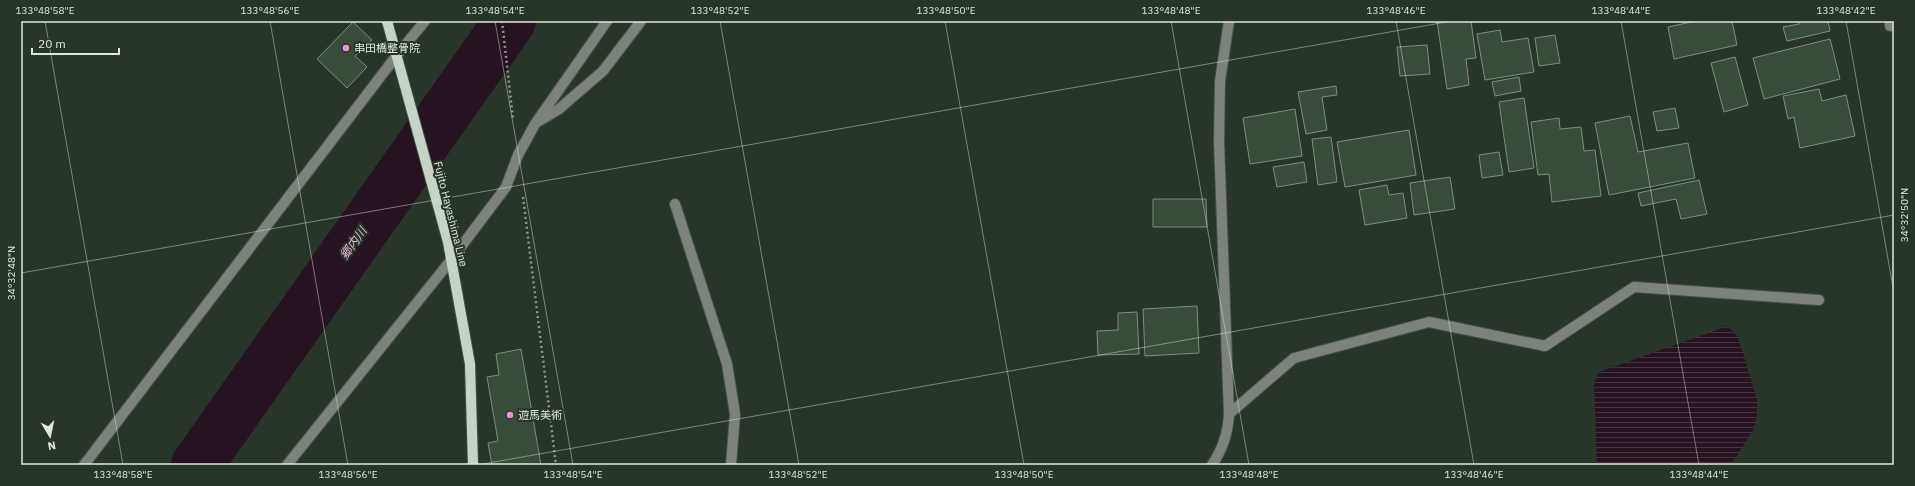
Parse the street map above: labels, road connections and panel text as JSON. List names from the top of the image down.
{
  "streets": {
    "main road": ["Fujito Hayashima Line"]
  },
  "water": ["郷内川"],
  "places": ["串田橋整骨院", "遊馬美術"],
  "scale_bar": "20 m",
  "north": "bottom",
  "coordinates": [
    "133°48'58\"E",
    "133°48'56\"E",
    "133°48'54\"E",
    "133°48'52\"E",
    "133°48'50\"E",
    "133°48'48\"E",
    "133°48'46\"E",
    "133°48'44\"E",
    "133°48'42\"E",
    "34°32'50\"N",
    "34°32'48\"N"
  ]
}
